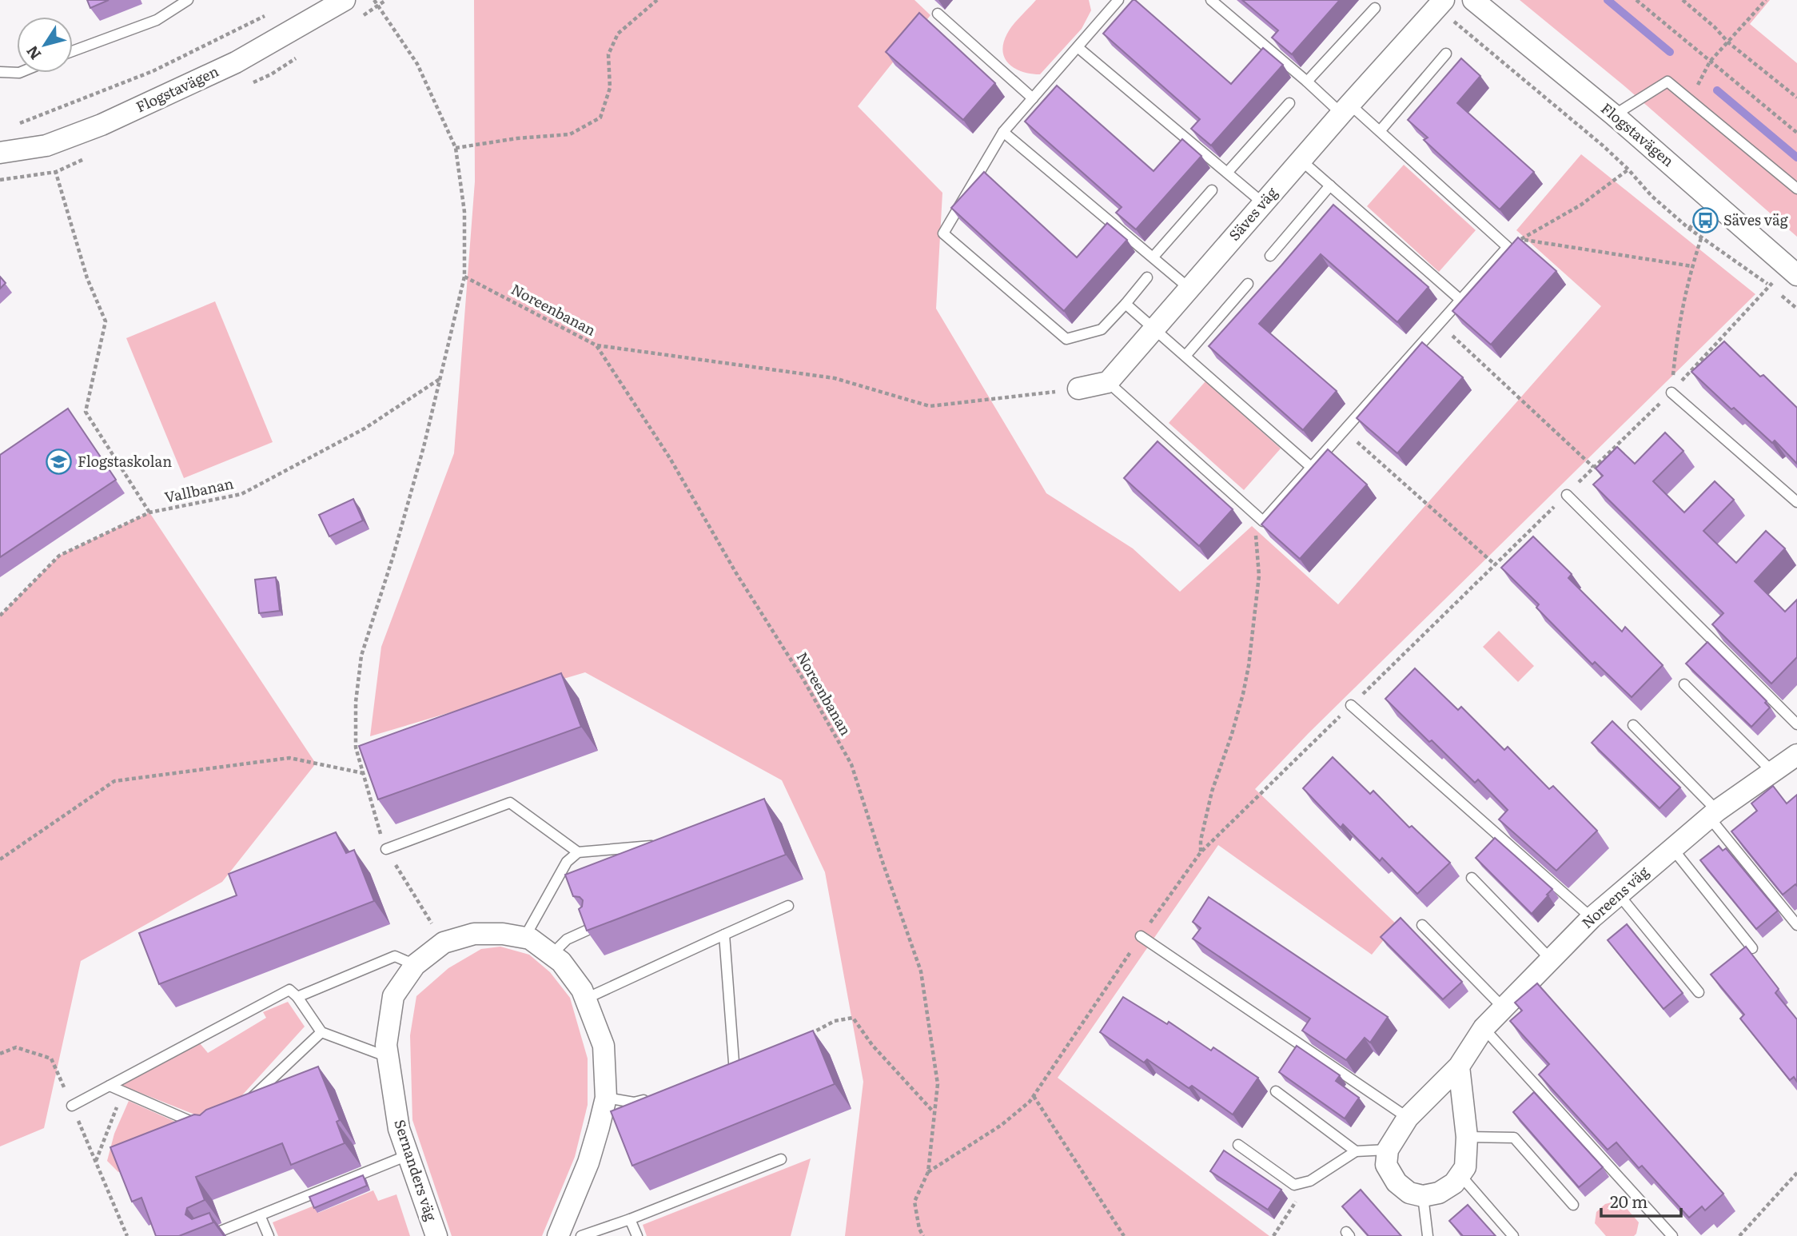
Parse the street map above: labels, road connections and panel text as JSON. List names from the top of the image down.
{
  "streets": {
    "street": [
      "Flogstavägen",
      "Säves väg",
      "Noreens väg",
      "Sernanders väg"
    ],
    "path": ["Noreenbanan", "Vallbanan"]
  },
  "places": {
    "bus stop": ["Säves väg"],
    "school or university": ["Flogstaskolan"]
  },
  "scale_bar": "20 m",
  "north": "bottom left"
}
